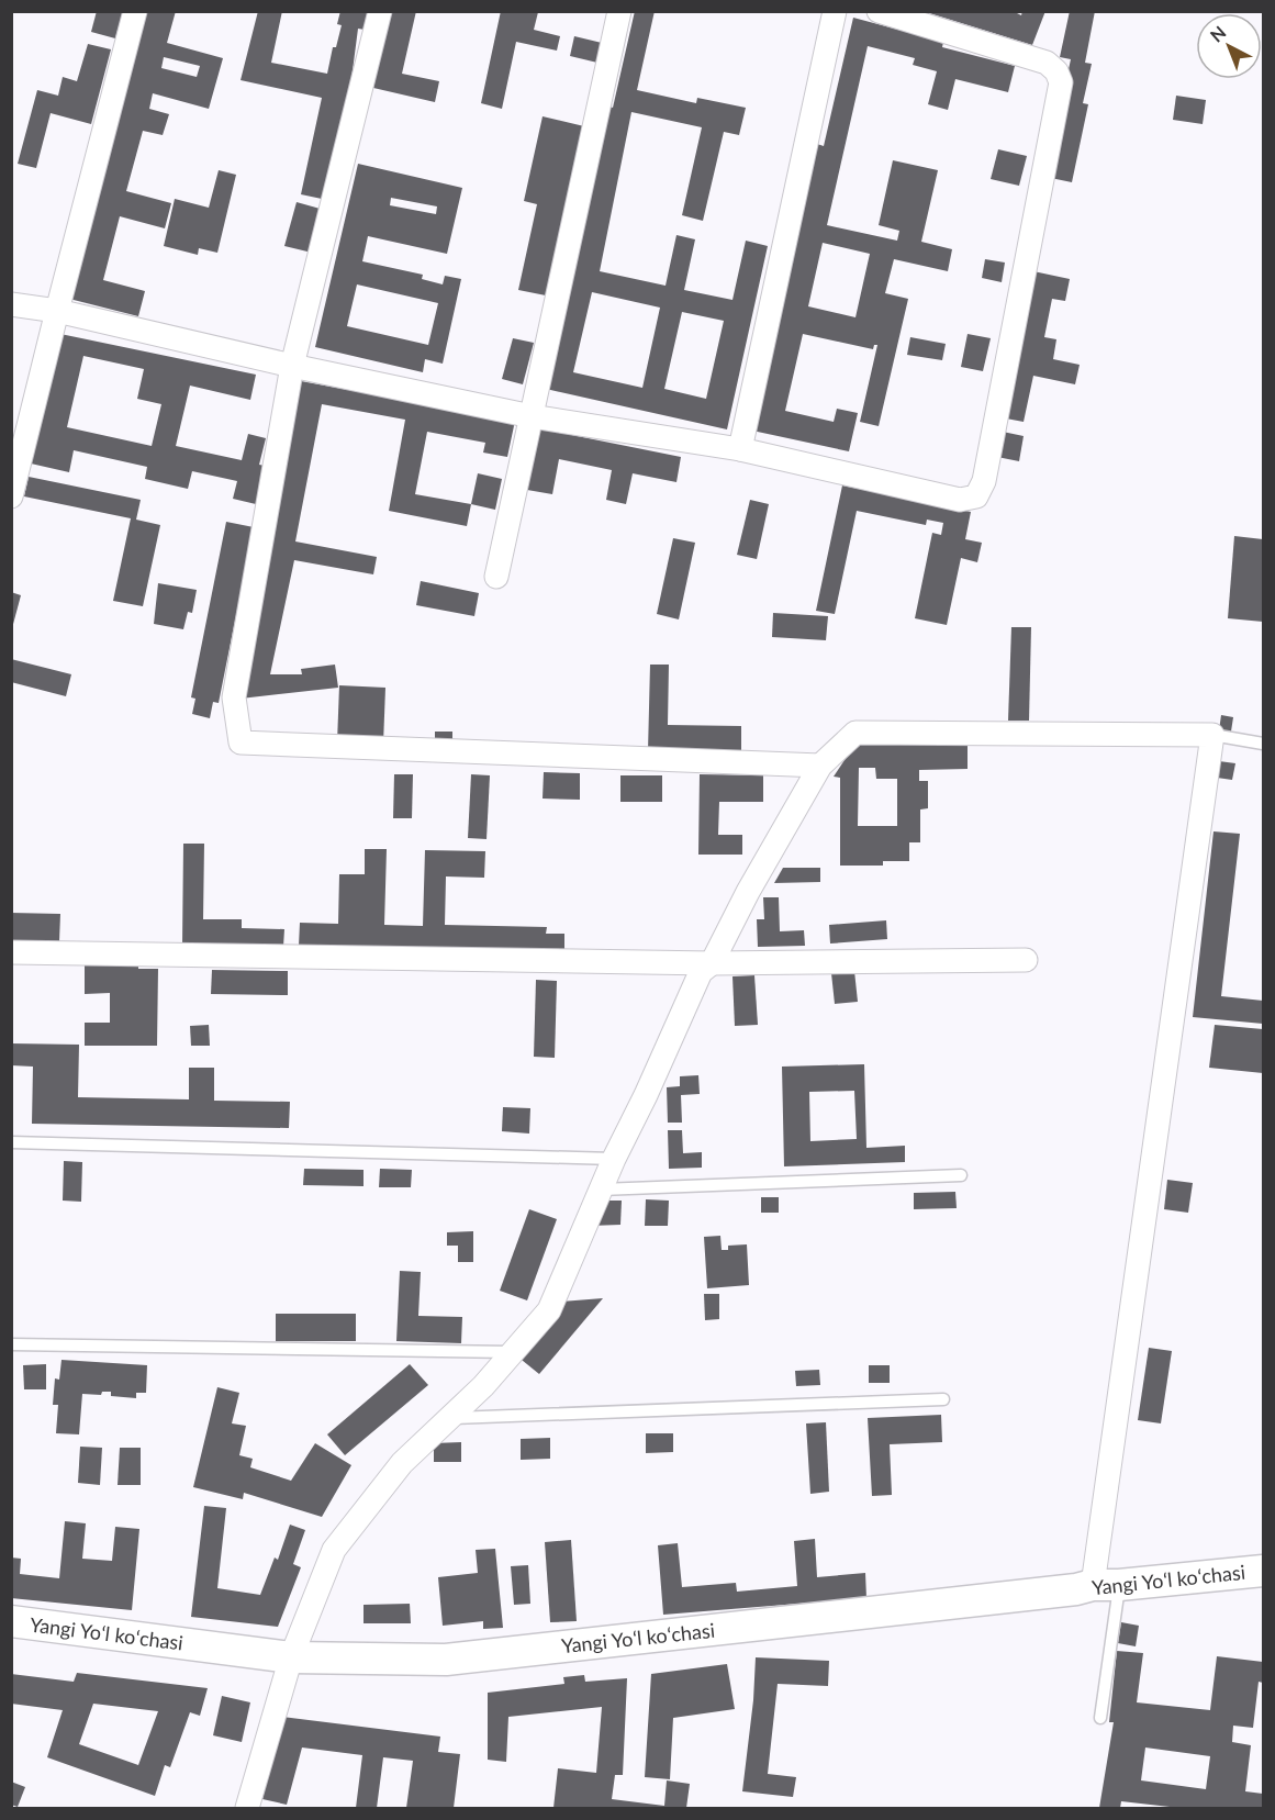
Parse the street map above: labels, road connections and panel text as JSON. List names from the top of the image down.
{
  "streets": {
    "street": ["Yangi Yoʻl koʻchasi"]
  },
  "north": "top left"
}
